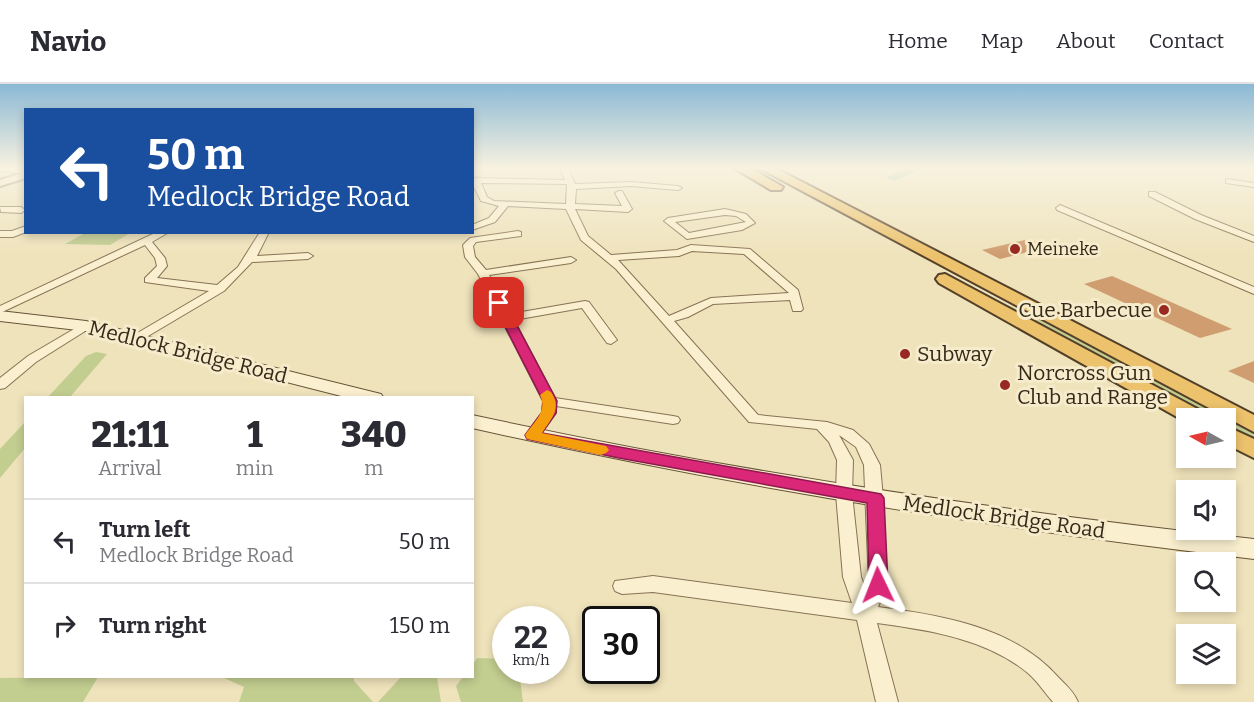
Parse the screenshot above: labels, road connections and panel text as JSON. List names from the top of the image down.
{
  "streets": {
    "main road": ["Medlock Bridge Road"]
  },
  "places": [
    "Meineke",
    "Cue Barbecue",
    "Subway",
    "Norcross Gun Club and Range"
  ],
  "north": "left",
  "page": {
    "header": "Navio",
    "nav": [
      "Home",
      "Map",
      "About",
      "Contact"
    ],
    "turn": ["50 m", "Medlock Bridge Road"],
    "eta": [
      "21:11",
      "Arrival",
      "1",
      "min",
      "340",
      "m"
    ],
    "list": [
      {
        "name": "Turn left",
        "note": "Medlock Bridge Road",
        "value": "50 m"
      },
      {
        "name": "Turn right",
        "value": "150 m"
      }
    ],
    "speed": "22 km/h",
    "limit": "30"
  }
}
